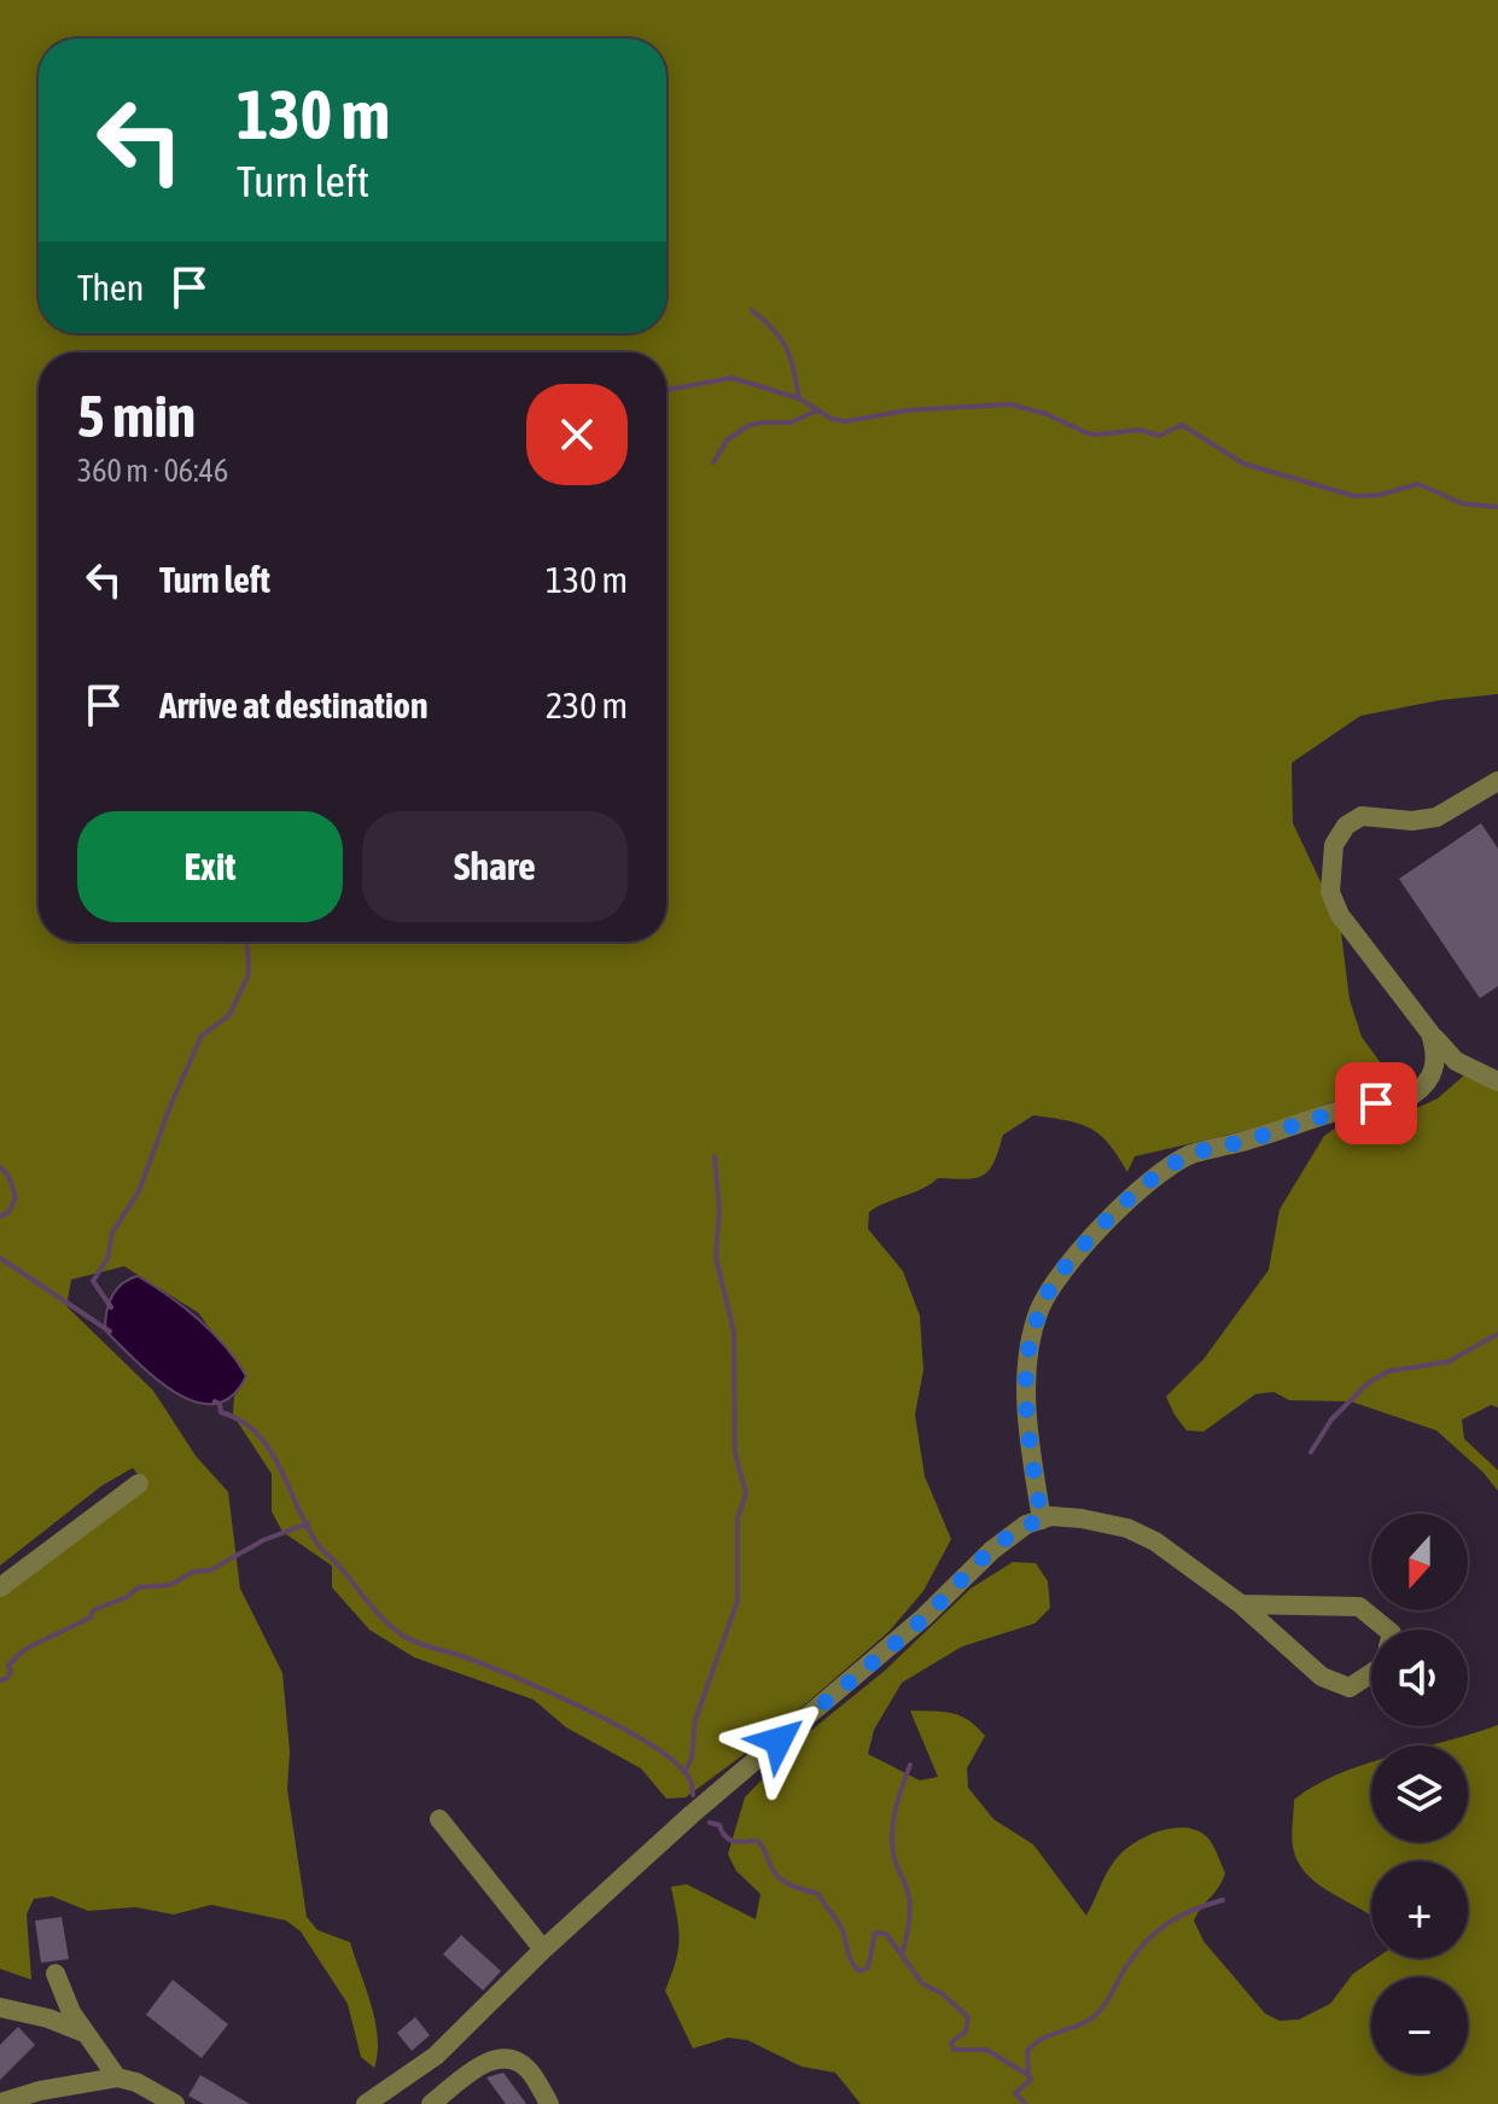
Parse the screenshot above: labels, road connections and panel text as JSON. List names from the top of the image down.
{
  "north": "bottom",
  "page": {
    "turn": ["130 m", "Turn left"],
    "then": "Then",
    "heading": ["5 min", "360 m · 06:46"],
    "list": [
      {
        "name": "Turn left",
        "value": "130 m"
      },
      {
        "name": "Arrive at destination",
        "value": "230 m"
      }
    ],
    "buttons": ["Exit", "Share"],
    "map_buttons": ["+", "−"]
  }
}
